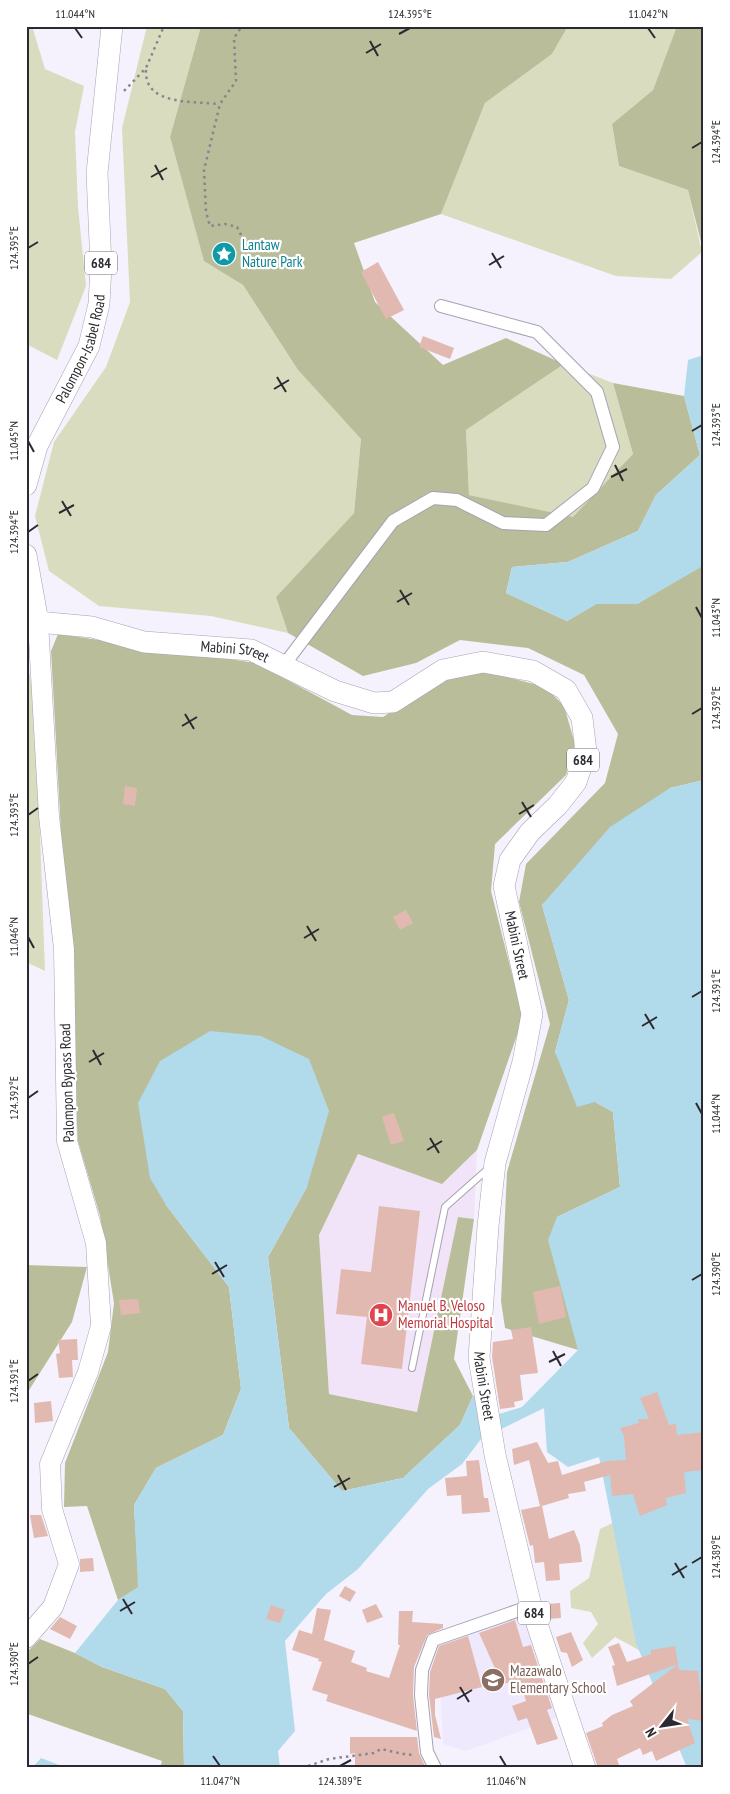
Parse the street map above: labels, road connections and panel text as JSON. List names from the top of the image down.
{
  "streets": {
    "highway": ["684", "Palompon-Isabel Road", "Mabini Street"],
    "main road": ["Palompon Bypass Road"]
  },
  "crossings": [
    ["Mabini Street", "Palompon Bypass Road"]
  ],
  "places": {
    "place": ["Lantaw Nature Park"],
    "hospital": ["Manuel B. Veloso Memorial Hospital"],
    "school or university": ["Mazawalo Elementary School"]
  },
  "north": "bottom left",
  "coordinates": [
    "11.044°N",
    "124.395°E",
    "11.042°N",
    "124.394°E",
    "124.393°E",
    "11.045°N",
    "11.043°N",
    "124.392°E",
    "11.046°N",
    "124.391°E",
    "124.390°E",
    "124.389°E",
    "11.047°N"
  ]
}
